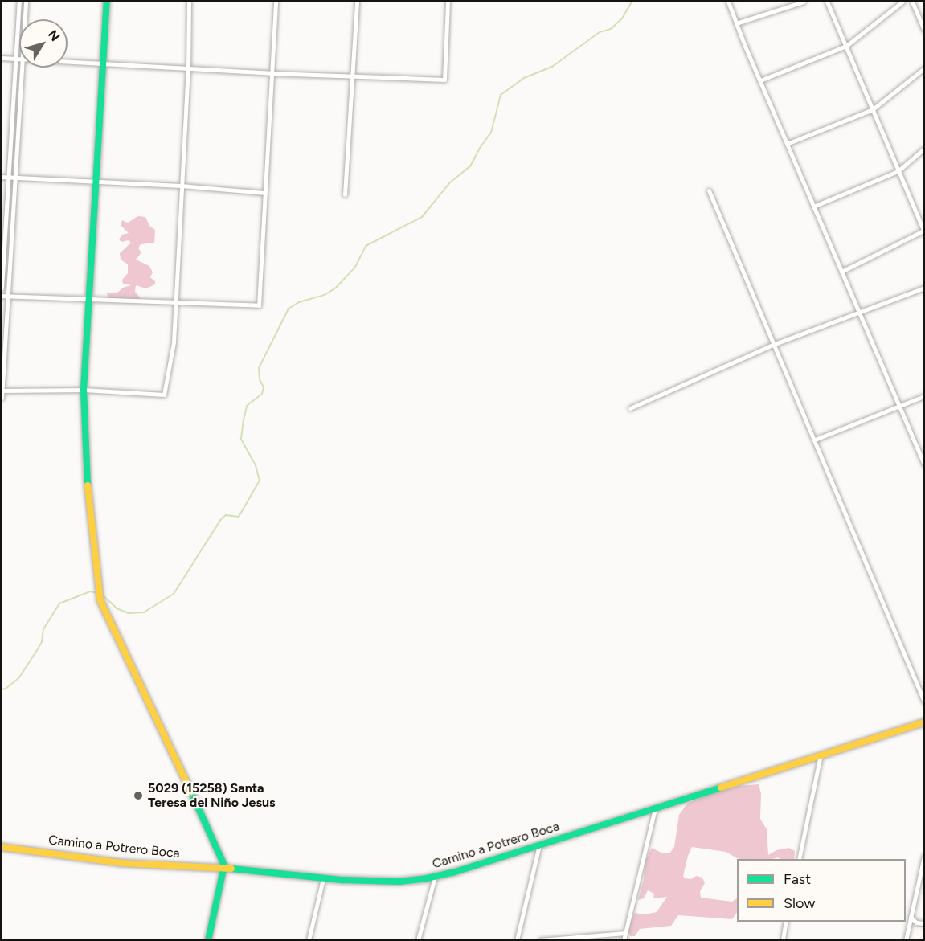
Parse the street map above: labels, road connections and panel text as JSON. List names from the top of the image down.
{
  "streets": {
    "street": ["Camino a Potrero Boca"]
  },
  "places": ["5029 (15258) Santa Teresa del Niño Jesus"],
  "legend": ["Fast", "Slow"],
  "north": "top right"
}
